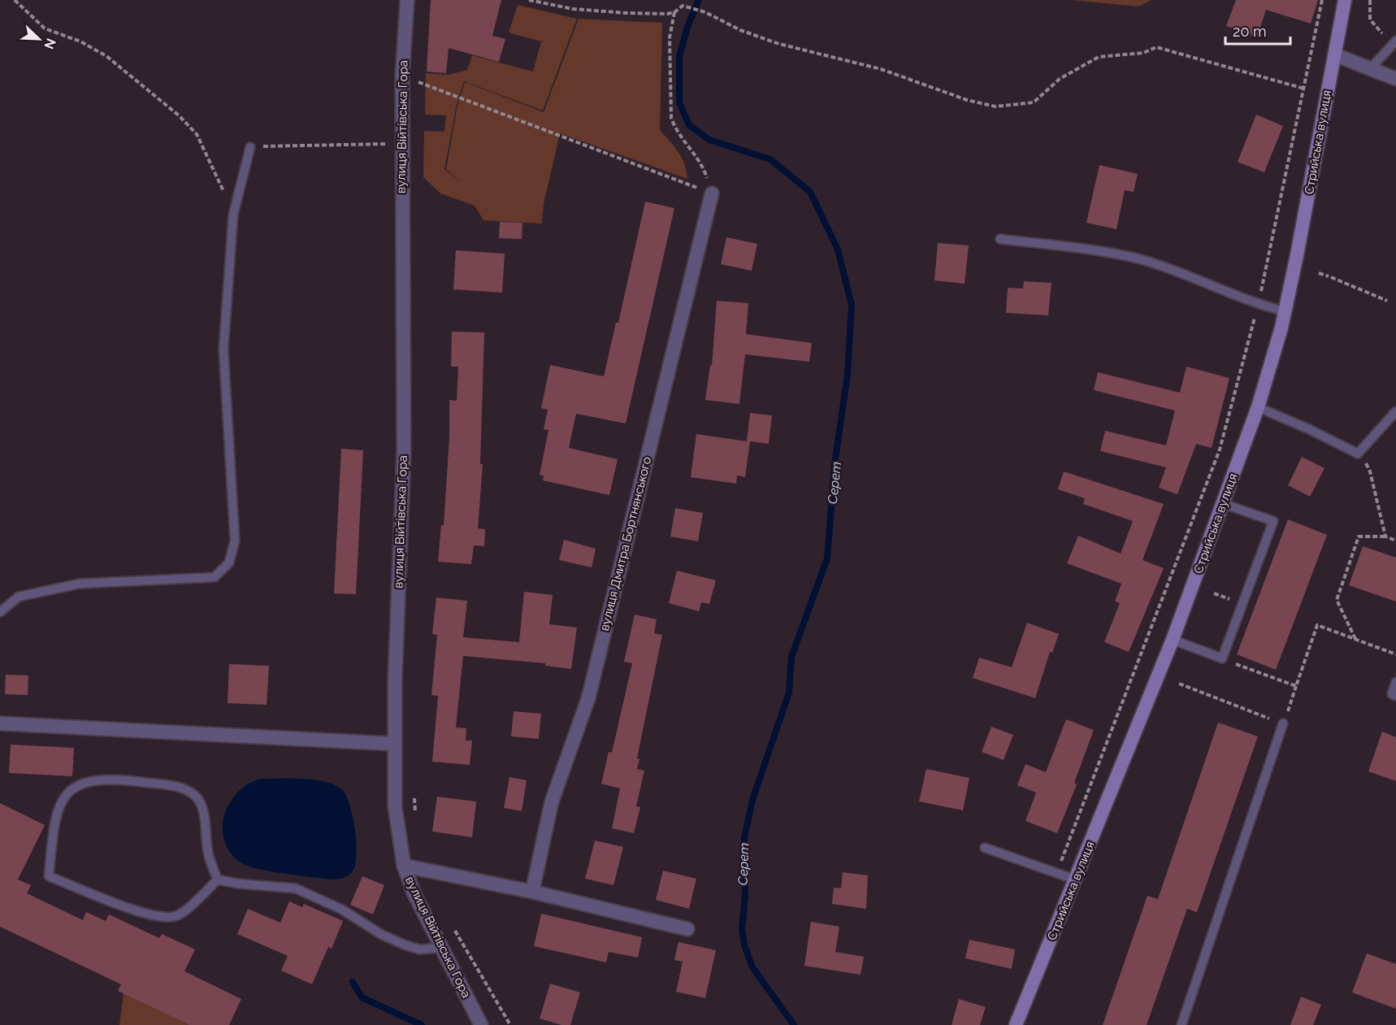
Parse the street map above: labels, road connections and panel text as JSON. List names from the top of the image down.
{
  "streets": {
    "main road": ["Стрийська вулиця"],
    "street": ["вулиця Війтівська Гора", "вулиця Дмитра Бортнянського"]
  },
  "water": ["Серет"],
  "scale_bar": "20 m",
  "north": "bottom right"
}
